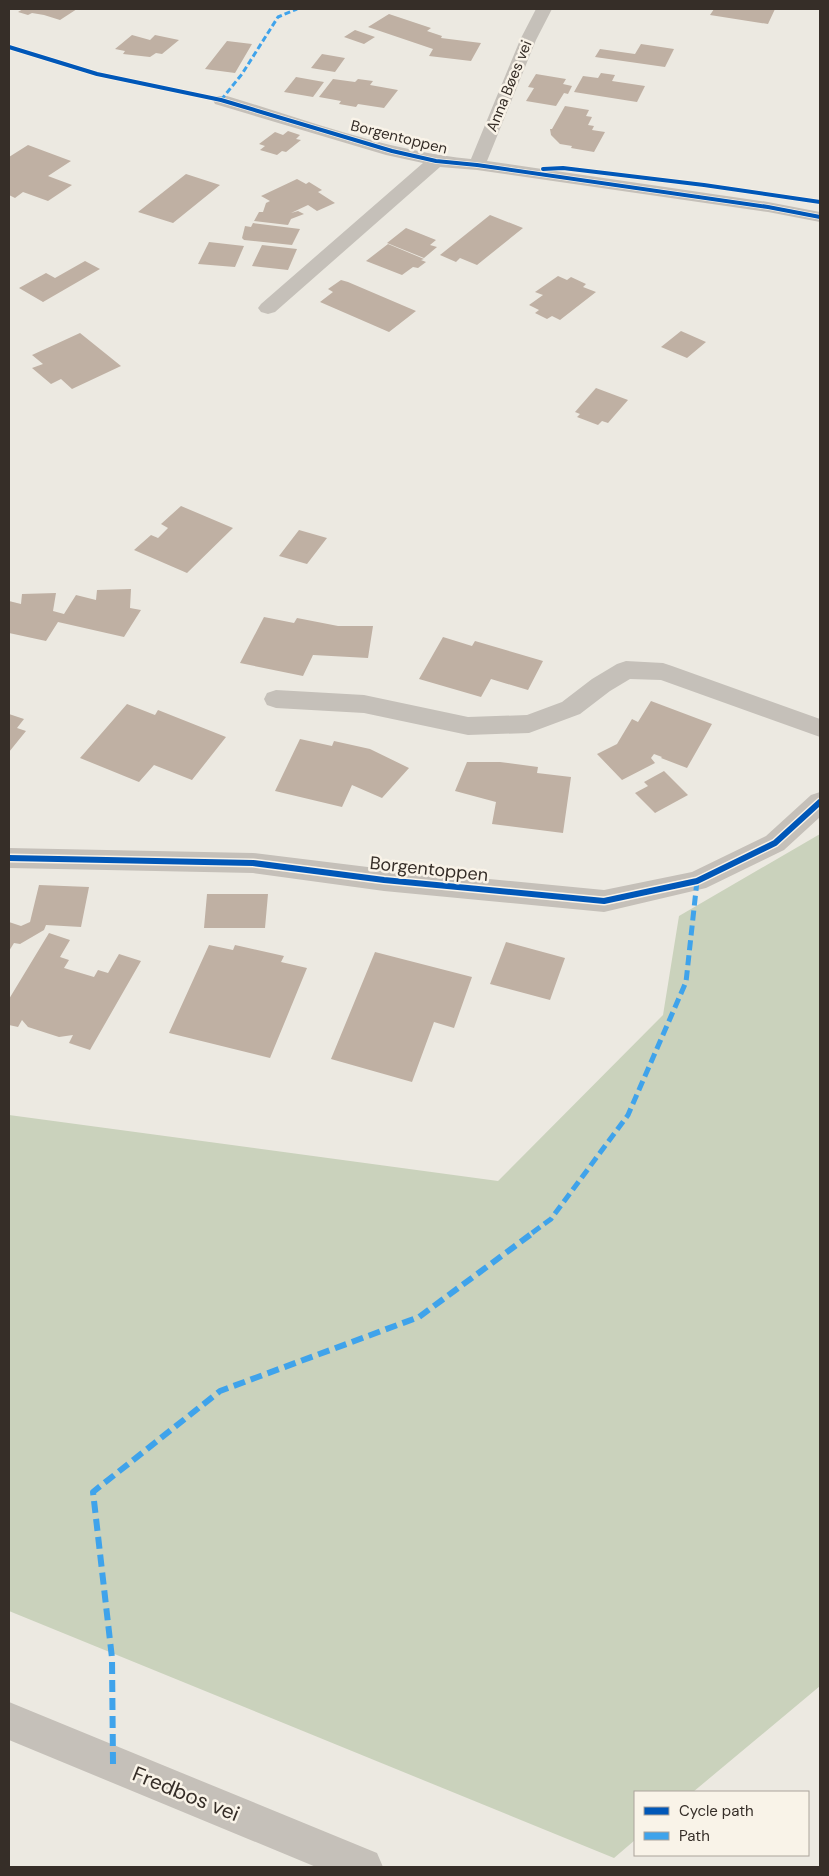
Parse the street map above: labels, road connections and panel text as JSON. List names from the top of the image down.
{
  "streets": {
    "street": ["Anna Bøes vei", "Borgentoppen", "Fredbos vei"]
  },
  "crossings": [
    ["Anna Bøes vei", "Borgentoppen"]
  ],
  "legend": ["Cycle path", "Path"]
}
